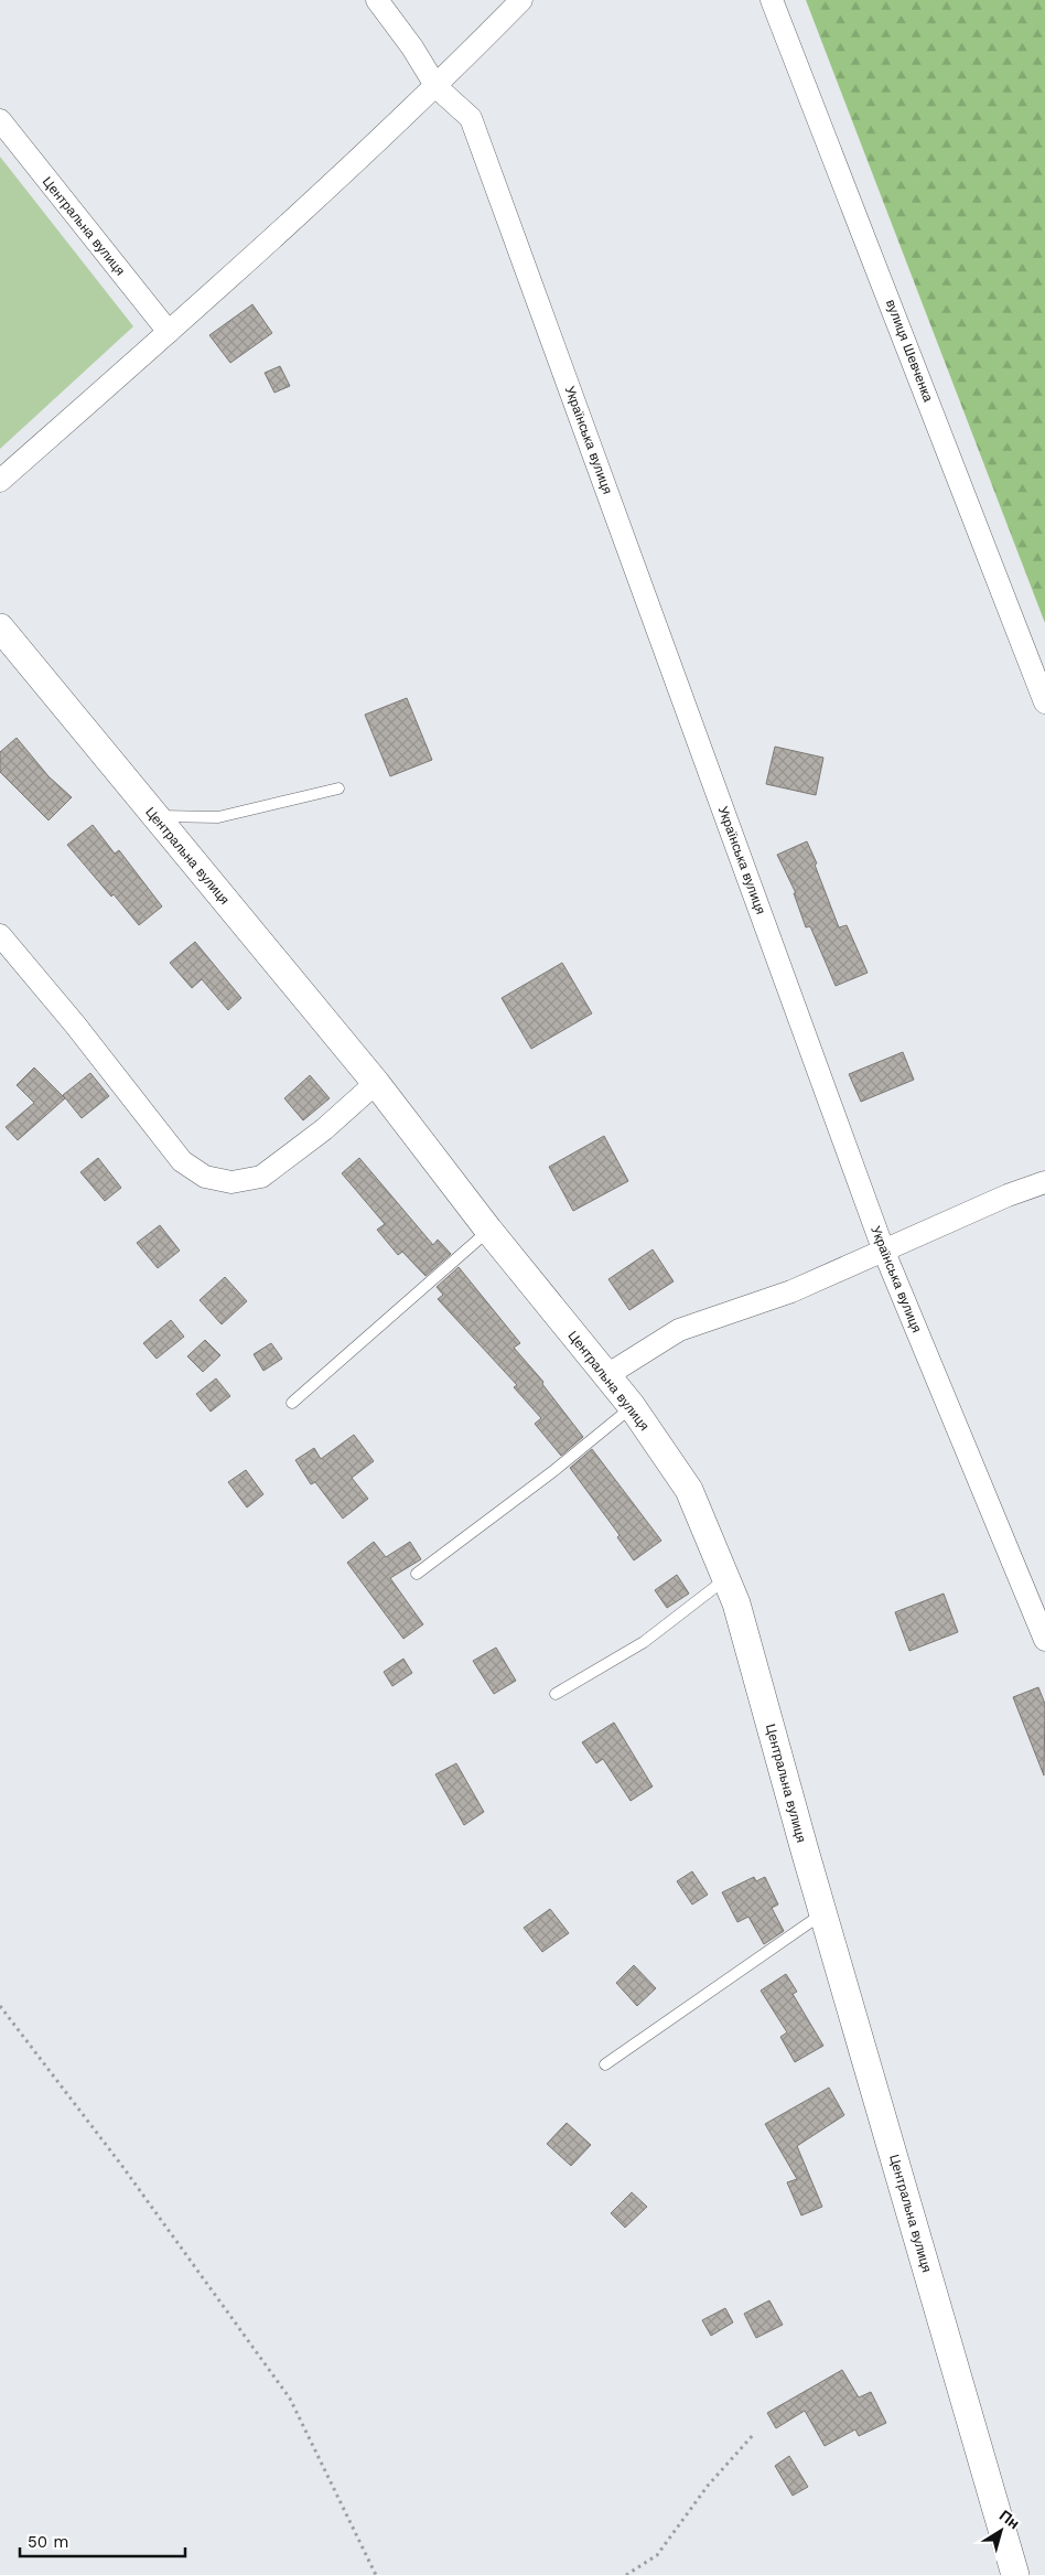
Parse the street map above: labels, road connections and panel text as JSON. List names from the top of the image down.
{
  "streets": {
    "street": ["Центральна вулиця", "вулиця Шевченка", "Українська вулиця"]
  },
  "scale_bar": "50 m",
  "north": "top right"
}
